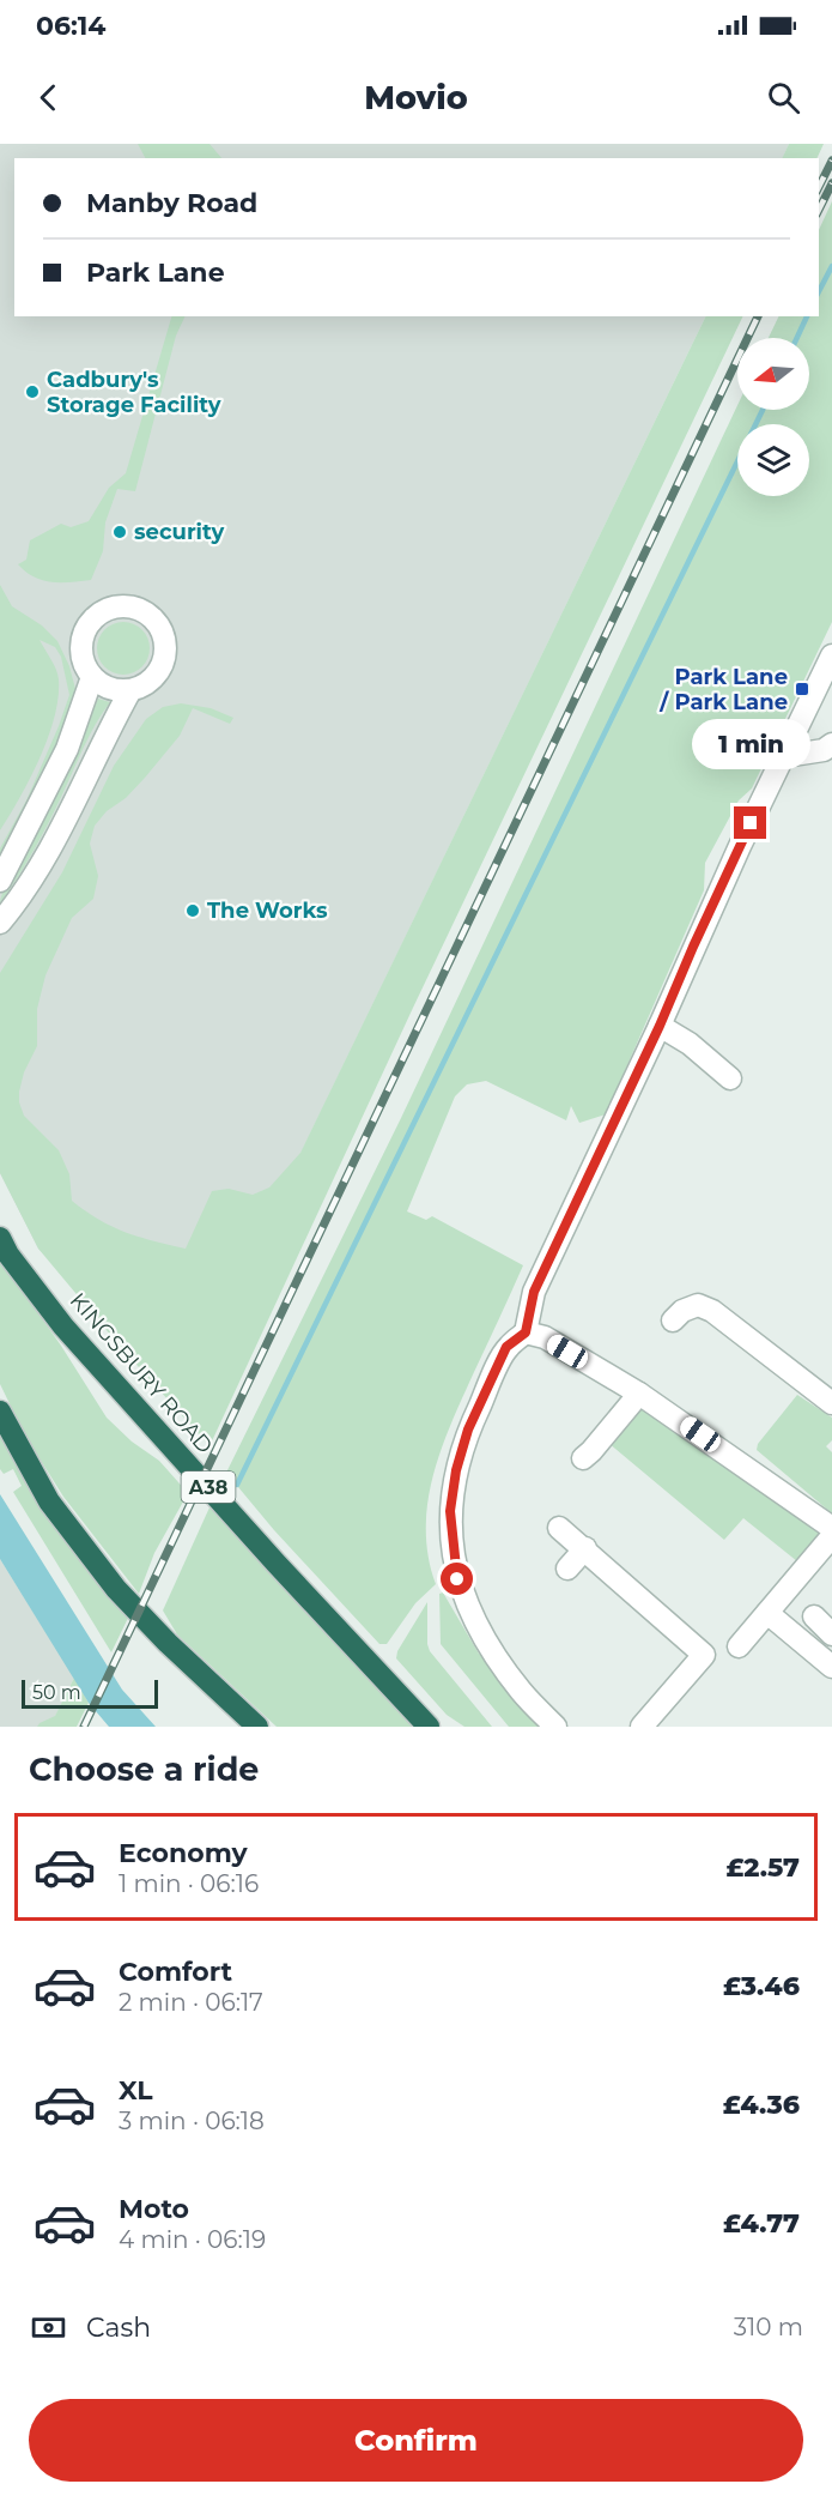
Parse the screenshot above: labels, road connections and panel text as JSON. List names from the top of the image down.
{
  "streets": {
    "highway": ["KINGSBURY ROAD", "A38"]
  },
  "places": {
    "other": ["Cadbury's Storage Facility", "security", "The Works"],
    "transit": ["Park Lane / Park Lane"]
  },
  "scale_bar": "50 m",
  "north": "left",
  "page": {
    "status": "06:14",
    "header": "Movio",
    "banner": ["Manby Road", "Park Lane"],
    "bubble": "1 min",
    "scale": "50 m",
    "heading": "Choose a ride",
    "list": [
      {
        "name": "Economy",
        "note": "1 min · 06:16",
        "value": "£2.57"
      },
      {
        "name": "Comfort",
        "note": "2 min · 06:17",
        "value": "£3.46"
      },
      {
        "name": "XL",
        "note": "3 min · 06:18",
        "value": "£4.36"
      },
      {
        "name": "Moto",
        "note": "4 min · 06:19",
        "value": "£4.77"
      }
    ],
    "pay": ["Cash", "310 m"],
    "buttons": "Confirm"
  }
}
